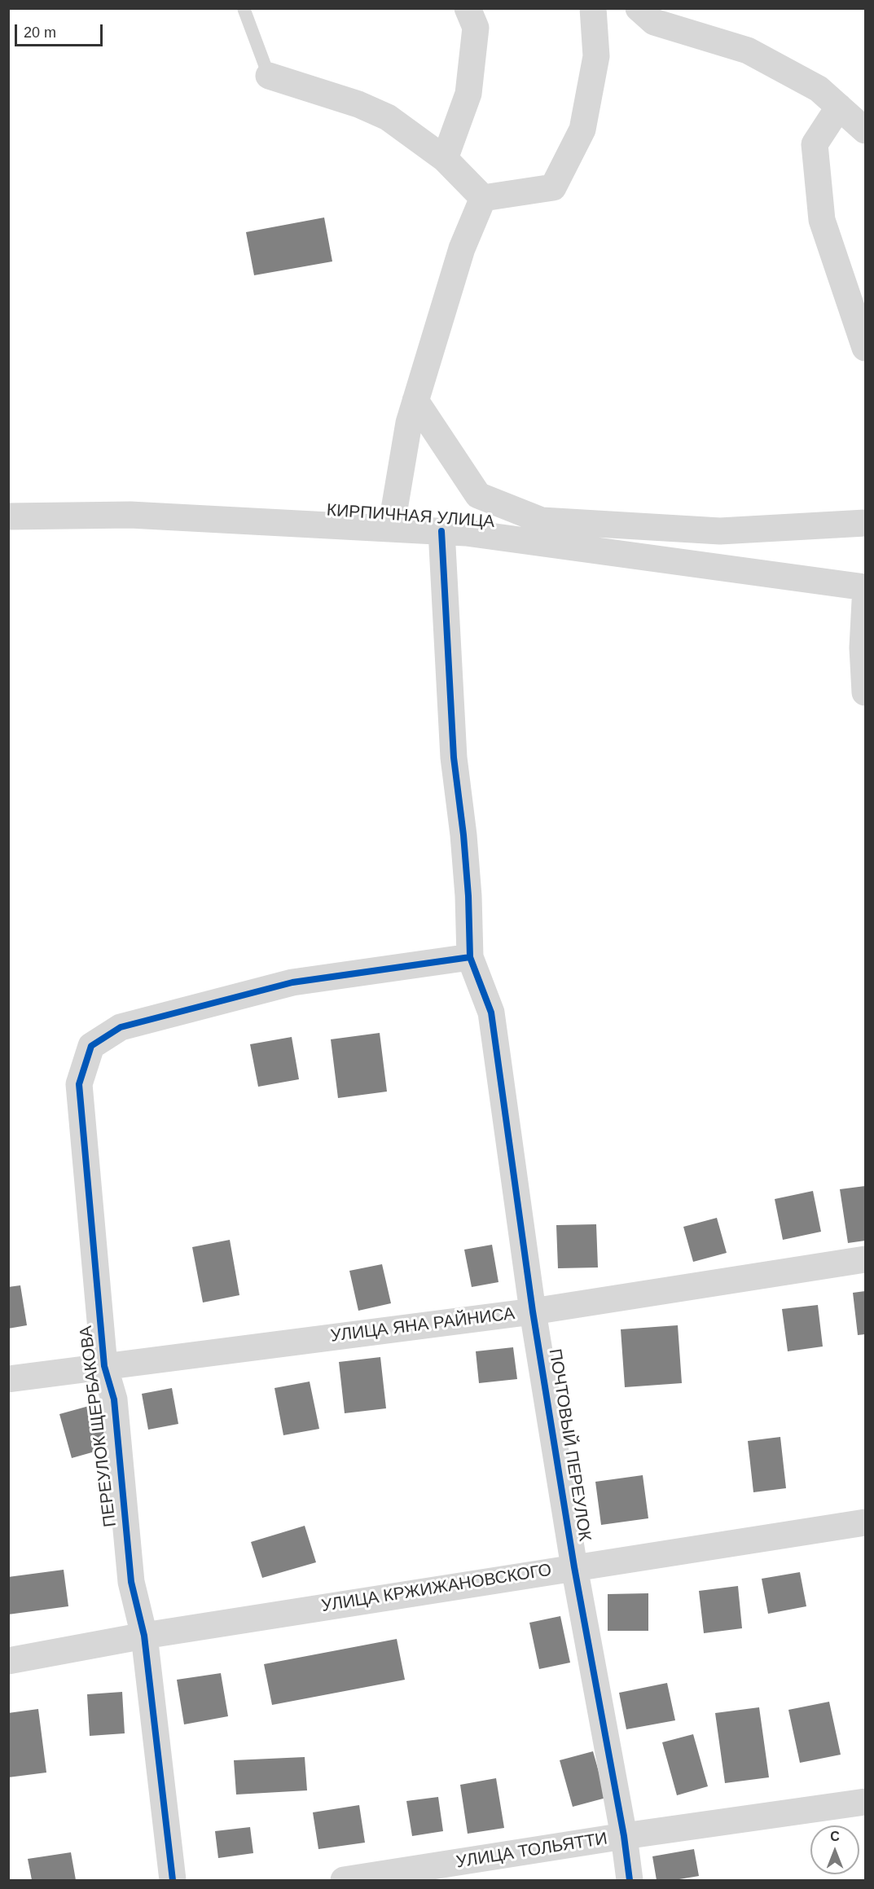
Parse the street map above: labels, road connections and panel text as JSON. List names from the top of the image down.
{
  "streets": {
    "street": [
      "КИРПИЧНАЯ УЛИЦА",
      "УЛИЦА ЯНА РАЙНИСА",
      "ПЕРЕУЛОК ЩЕРБАКОВА",
      "ПОЧТОВЫЙ ПЕРЕУЛОК",
      "УЛИЦА КРЖИЖАНОВСКОГО",
      "УЛИЦА ТОЛЬЯТТИ"
    ]
  },
  "crossings": [
    ["КИРПИЧНАЯ УЛИЦА", "ПОЧТОВЫЙ ПЕРЕУЛОК"],
    ["УЛИЦА ЯНА РАЙНИСА", "ПЕРЕУЛОК ЩЕРБАКОВА"],
    ["УЛИЦА ЯНА РАЙНИСА", "ПОЧТОВЫЙ ПЕРЕУЛОК"],
    ["ПЕРЕУЛОК ЩЕРБАКОВА", "ПОЧТОВЫЙ ПЕРЕУЛОК"],
    ["ПЕРЕУЛОК ЩЕРБАКОВА", "УЛИЦА КРЖИЖАНОВСКОГО"],
    ["ПОЧТОВЫЙ ПЕРЕУЛОК", "УЛИЦА КРЖИЖАНОВСКОГО"],
    ["ПОЧТОВЫЙ ПЕРЕУЛОК", "УЛИЦА ТОЛЬЯТТИ"]
  ],
  "scale_bar": "20 m",
  "north": "top"
}
